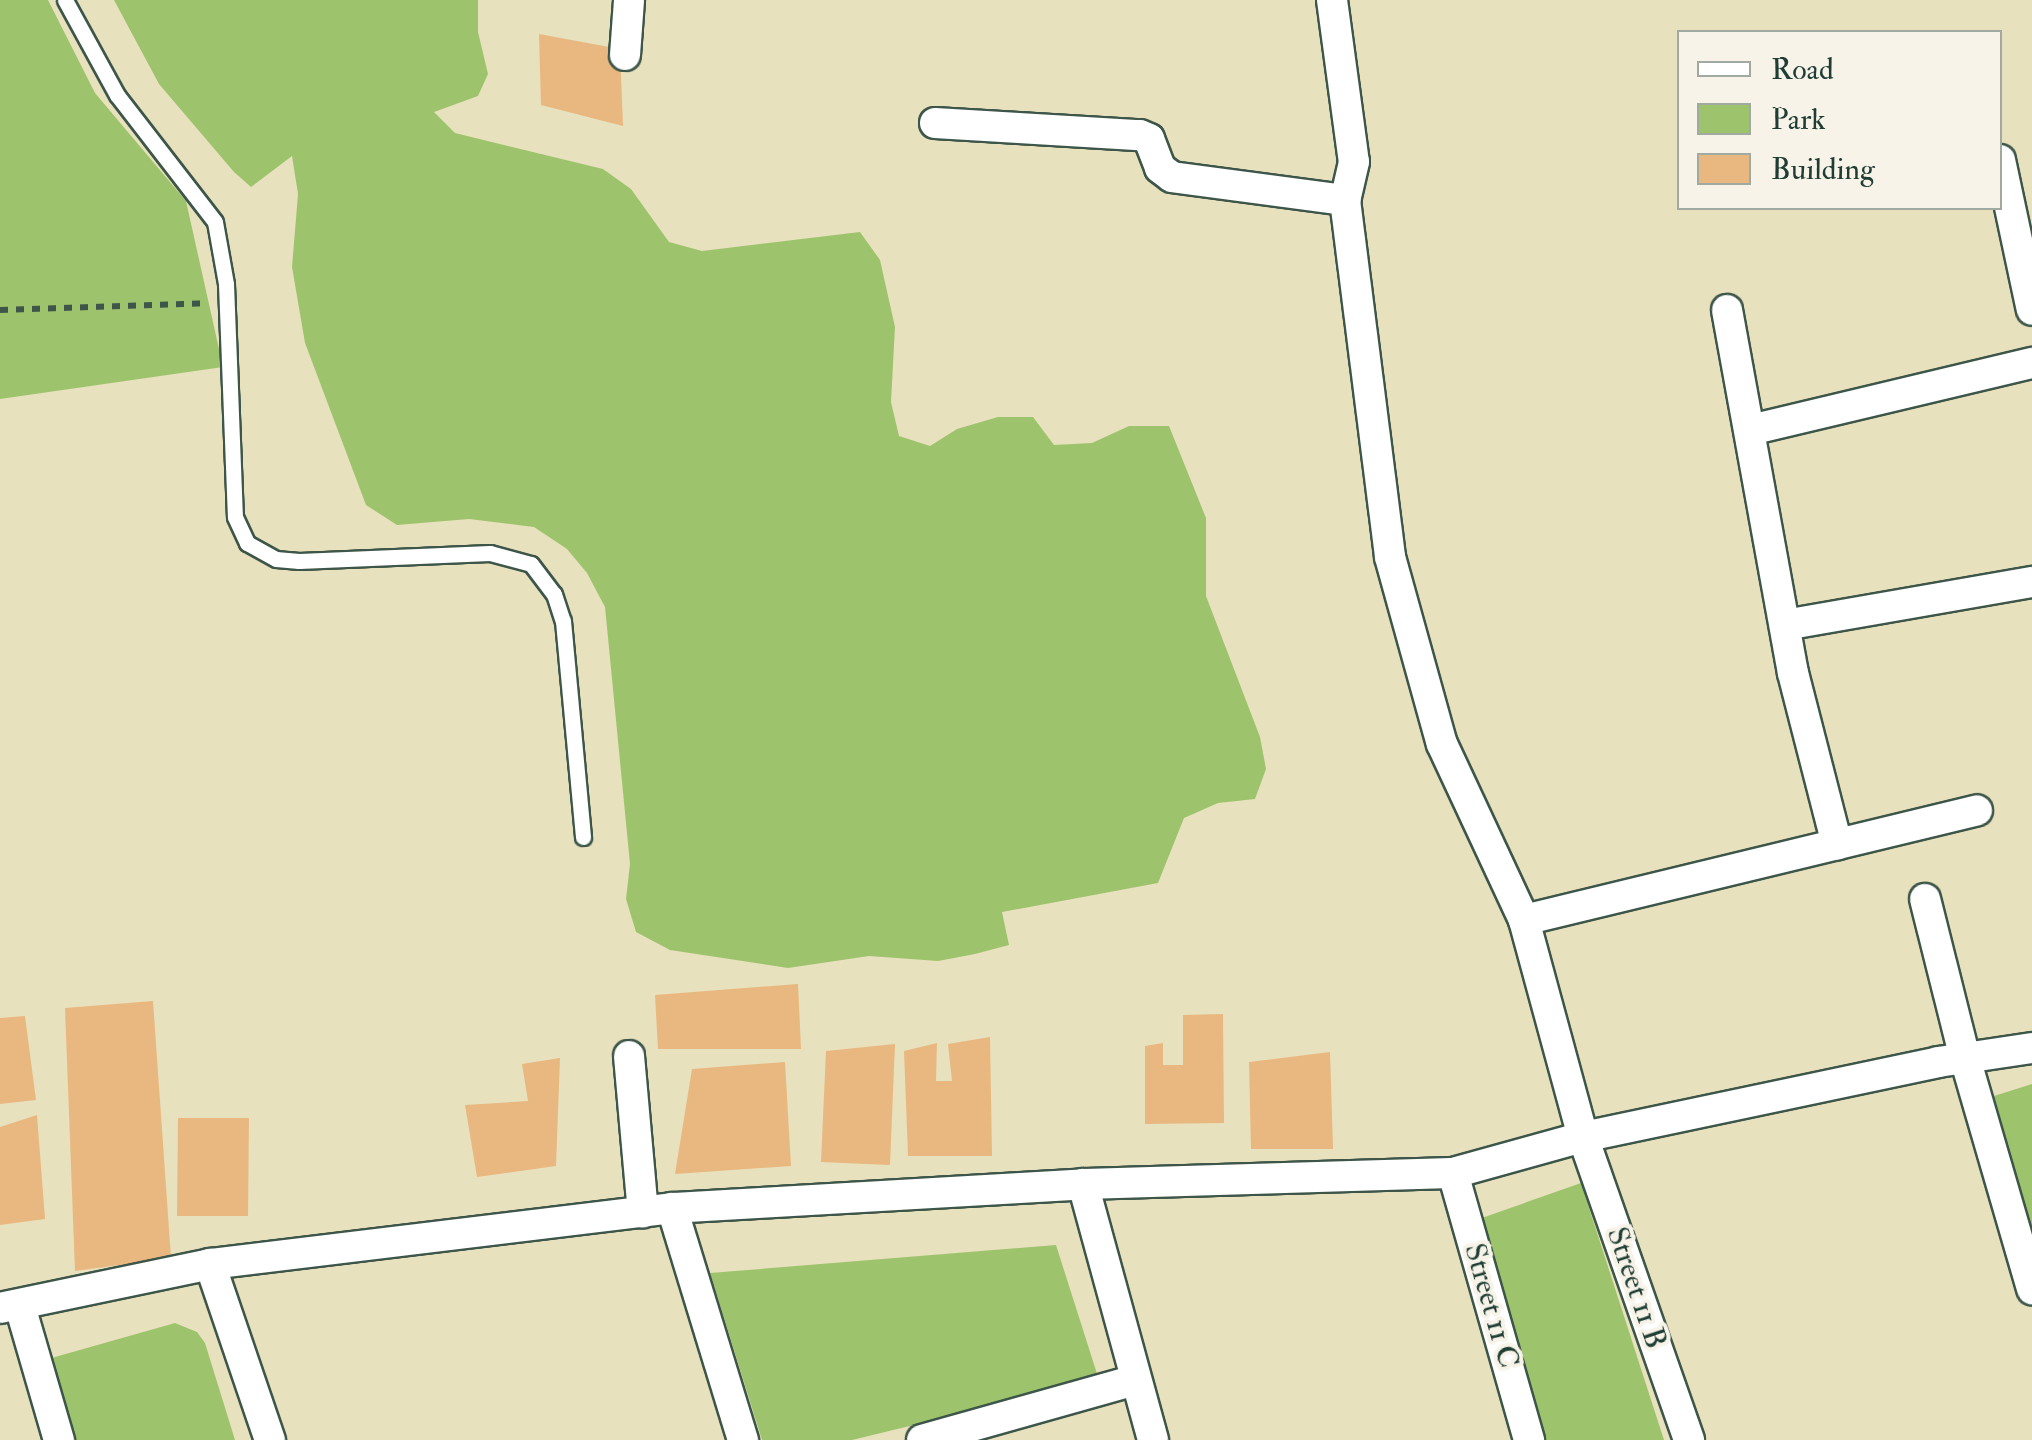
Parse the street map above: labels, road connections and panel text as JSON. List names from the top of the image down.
{
  "streets": {
    "street": ["Street 11 B", "Street 11 C"]
  },
  "legend": ["Road", "Park", "Building"]
}
